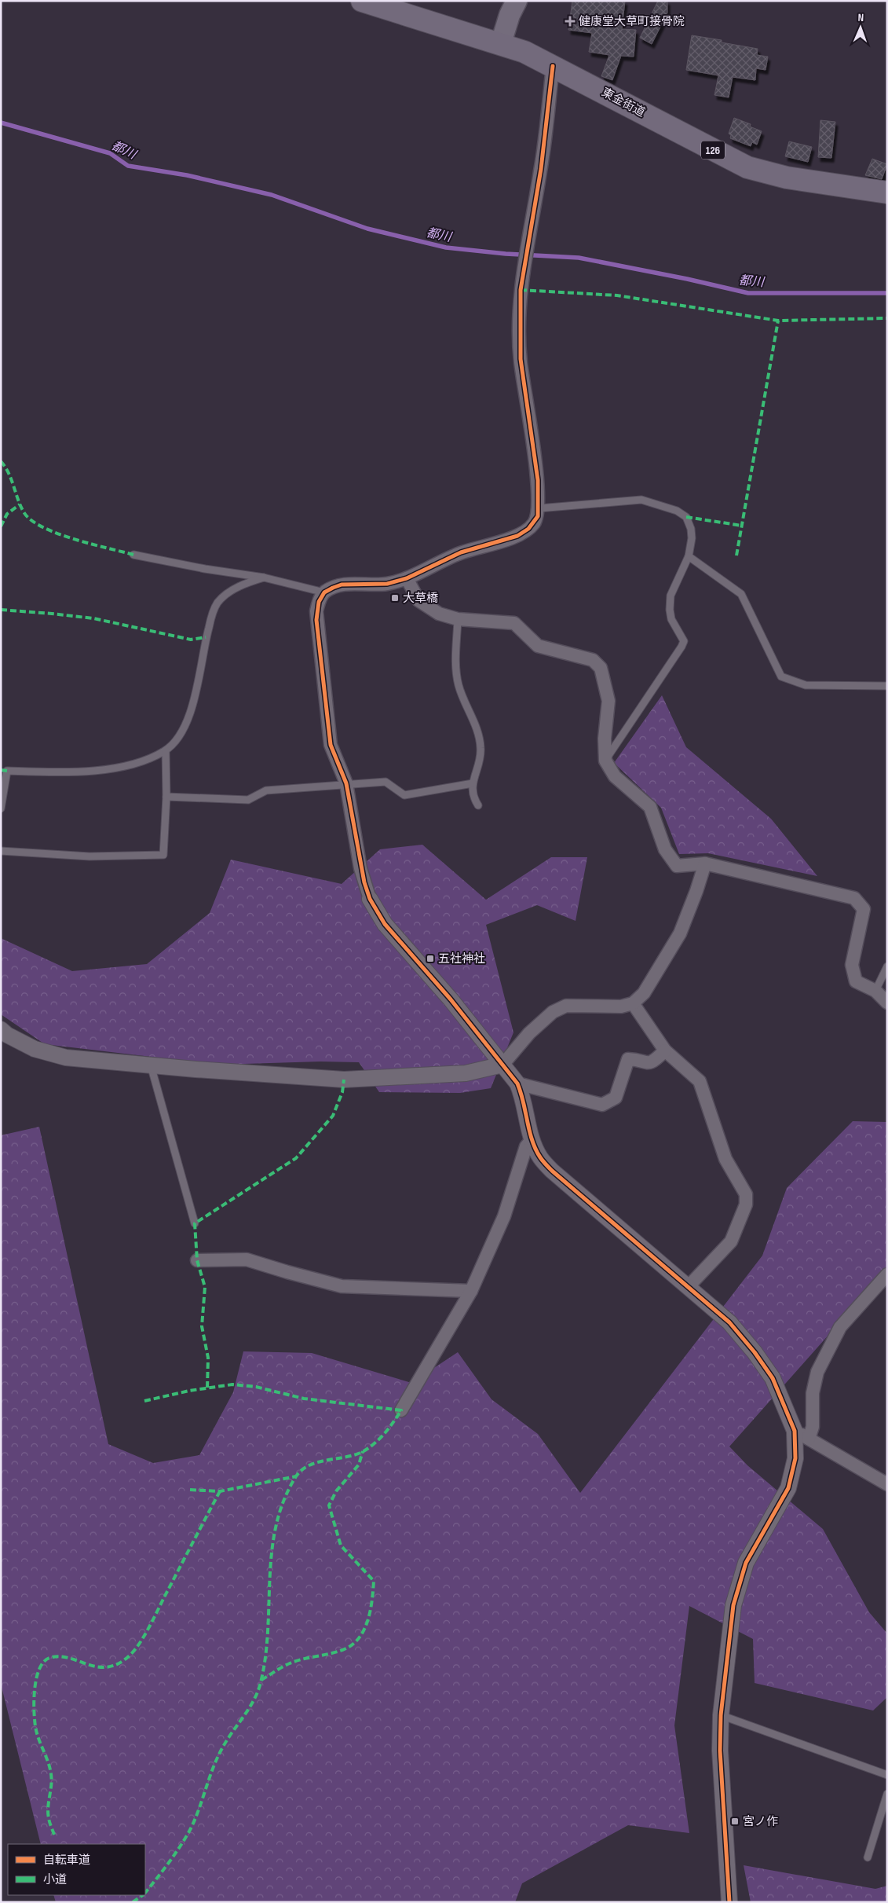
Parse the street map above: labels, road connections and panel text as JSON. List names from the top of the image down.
{
  "streets": {
    "highway": ["東金街道", "126"]
  },
  "water": ["都川"],
  "places": {
    "health": ["健康堂大草町接骨院"],
    "transit": ["大草橋", "五社神社", "宮ノ作"]
  },
  "legend": ["自転車道", "小道"],
  "north": "top"
}
